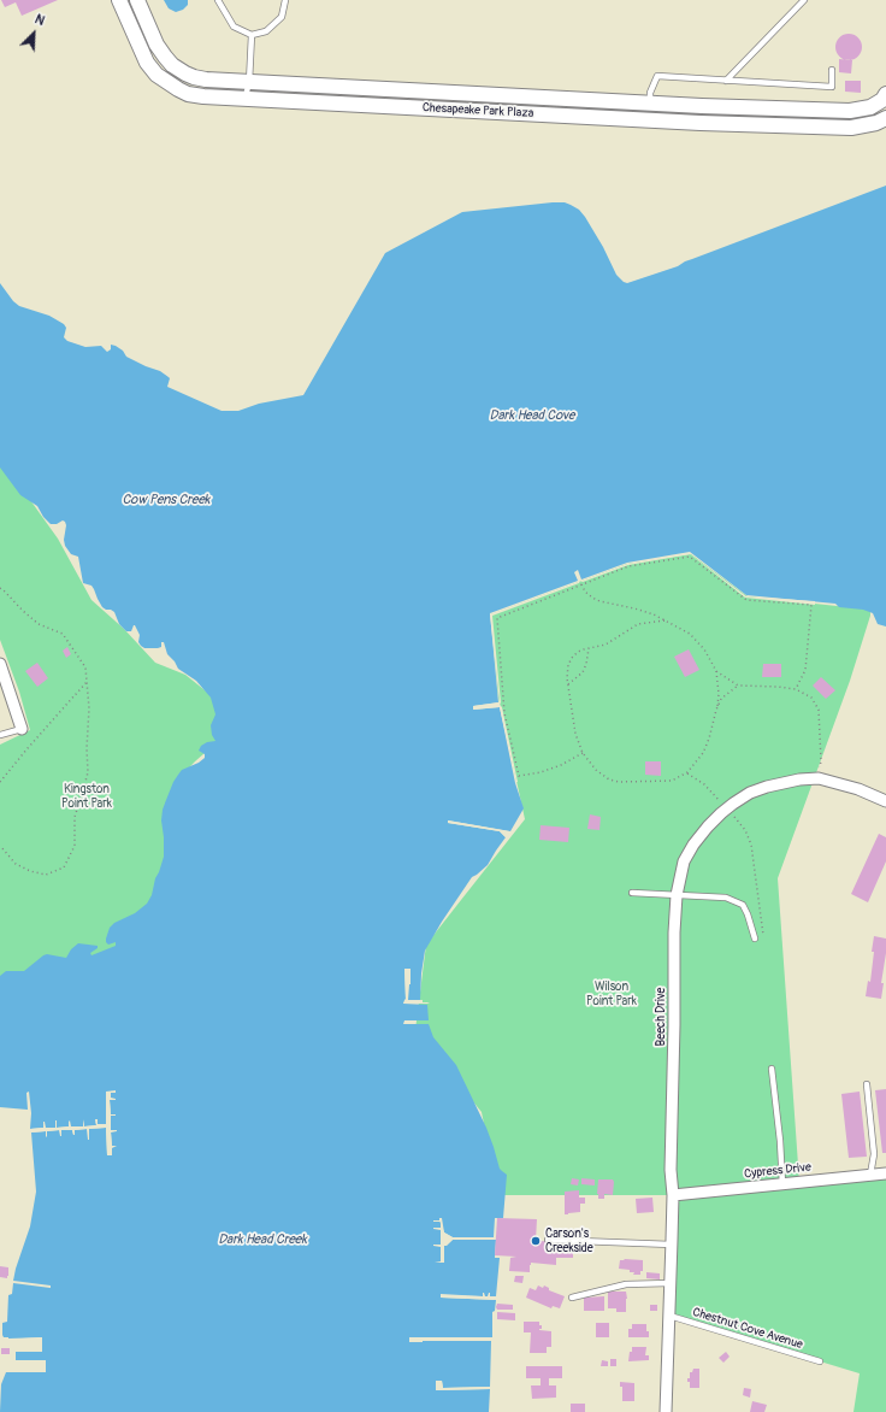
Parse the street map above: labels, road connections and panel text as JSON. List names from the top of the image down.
{
  "streets": {
    "street": ["Chesapeake Park Plaza", "Beech Drive", "Cypress Drive"],
    "lane": ["Chestnut Cove Avenue"]
  },
  "crossings": [
    ["Beech Drive", "Cypress Drive"],
    ["Beech Drive", "Chestnut Cove Avenue"]
  ],
  "water": ["Dark Head Cove", "Cow Pens Creek", "Dark Head Creek"],
  "parks": ["Kingston Point Park", "Wilson Point Park"],
  "places": ["Carson's Creekside"],
  "north": "top right"
}
